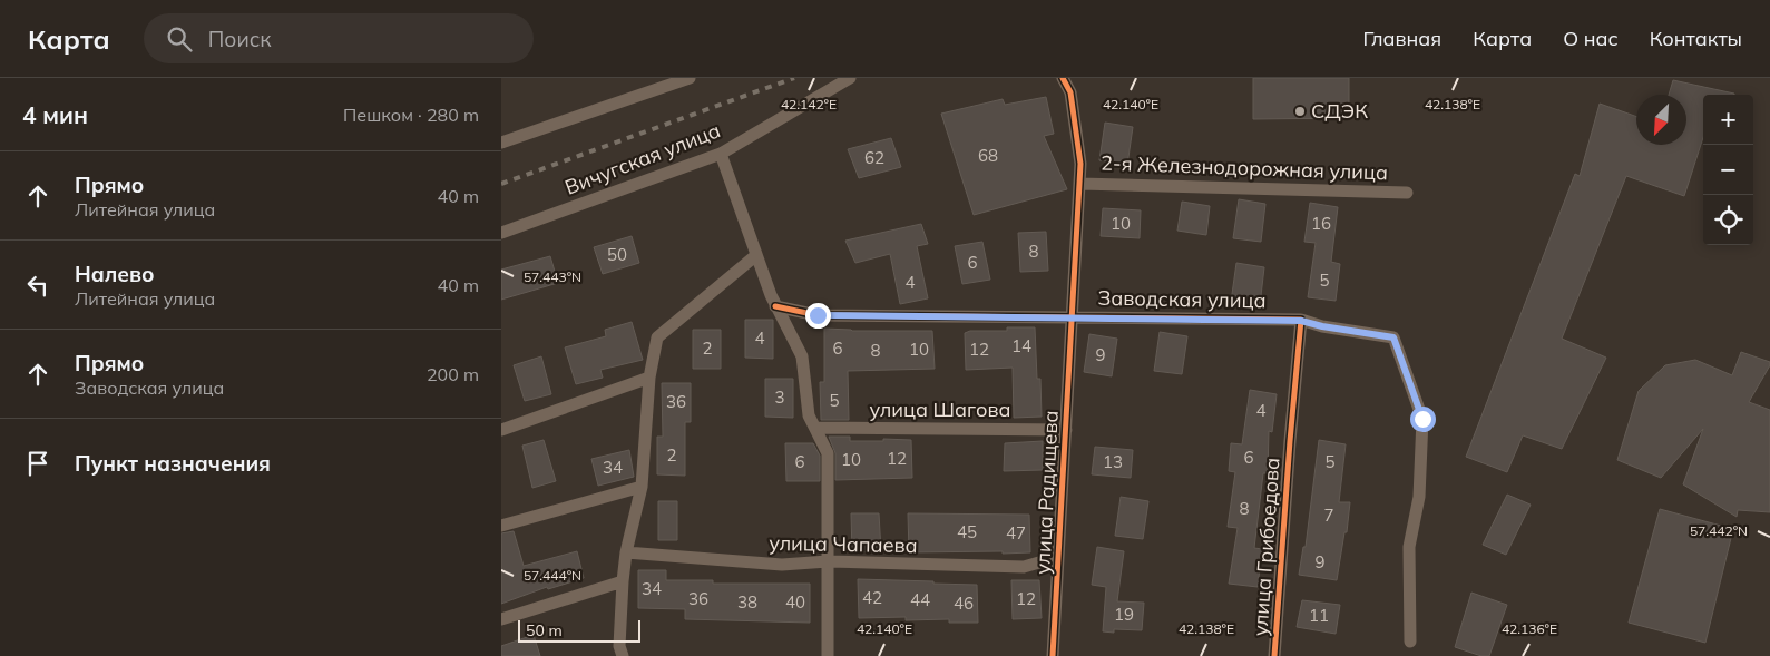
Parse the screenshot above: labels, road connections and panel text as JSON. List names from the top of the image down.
{
  "streets": {
    "street": [
      "Вичугская улица",
      "2-я Железнодорожная улица",
      "Заводская улица",
      "улица Шагова",
      "улица Радищева",
      "улица Чапаева",
      "улица Грибоедова"
    ]
  },
  "crossings": [
    ["2-я Железнодорожная улица", "улица Радищева"],
    ["Заводская улица", "улица Радищева"],
    ["Заводская улица", "улица Грибоедова"],
    ["улица Шагова", "улица Радищева"],
    ["улица Радищева", "улица Чапаева"]
  ],
  "places": ["СДЭК"],
  "house_numbers": [
    "68",
    "62",
    "10",
    "16",
    "8",
    "50",
    "6",
    "5",
    "4",
    "4",
    "14",
    "2",
    "6",
    "10",
    "12",
    "8",
    "9",
    "3",
    "5",
    "36",
    "4",
    "2",
    "6",
    "12",
    "10",
    "6",
    "13",
    "5",
    "34",
    "8",
    "7",
    "45",
    "47",
    "9",
    "34",
    "42",
    "36",
    "12",
    "44",
    "38",
    "40",
    "46",
    "19",
    "11"
  ],
  "scale_bar": "50 m",
  "north": "bottom left",
  "page": {
    "header": "Карта",
    "search": "Поиск",
    "nav": [
      "Главная",
      "Карта",
      "О нас",
      "Контакты"
    ],
    "heading": ["4 мин", "Пешком · 280 m"],
    "map_buttons": ["+", "−"],
    "list": [
      ["Прямо", "Литейная улица", "40 m"],
      ["Налево", "Литейная улица", "40 m"],
      ["Прямо", "Заводская улица", "200 m"],
      "Пункт назначения"
    ],
    "scale": "50 m"
  },
  "coordinates": [
    "42.140°E",
    "42.142°E",
    "42.138°E",
    "57.443°N",
    "57.442°N",
    "57.444°N",
    "42.136°E"
  ]
}
